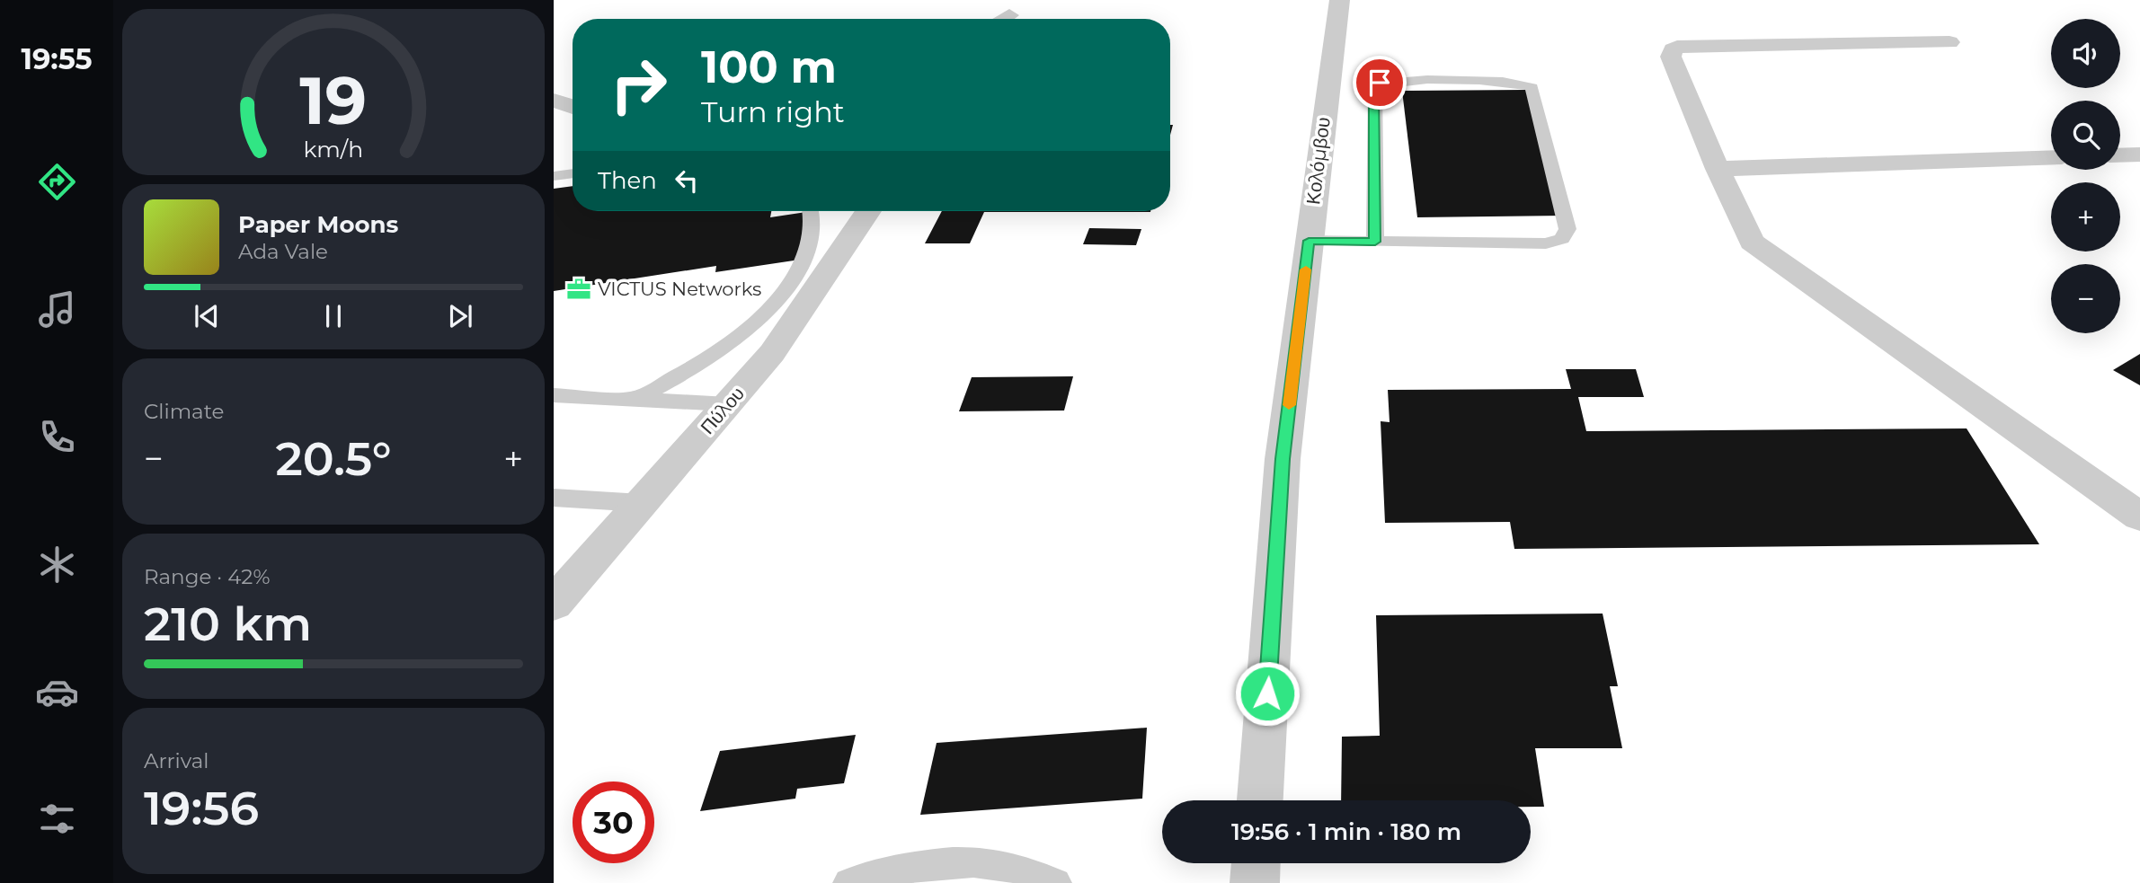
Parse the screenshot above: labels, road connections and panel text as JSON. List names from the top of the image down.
{
  "streets": {
    "street": ["Κολόμβου", "Πύλου"]
  },
  "places": {
    "office": ["VICTUS Networks"]
  },
  "page": {
    "tabs": "19:55",
    "map_buttons": ["+", "−"],
    "turn": ["100 m", "Turn right"],
    "then": "Then",
    "song": ["Paper Moons", "Ada Vale"],
    "tile": [
      "Climate",
      ["Range · 42%", "210 km"],
      ["Arrival", "19:56"]
    ],
    "heat": ["−", "20.5°", "+"],
    "limit": "30",
    "trip": "19:56 · 1 min · 180 m",
    "gauge": ["19", "km/h"]
  }
}
